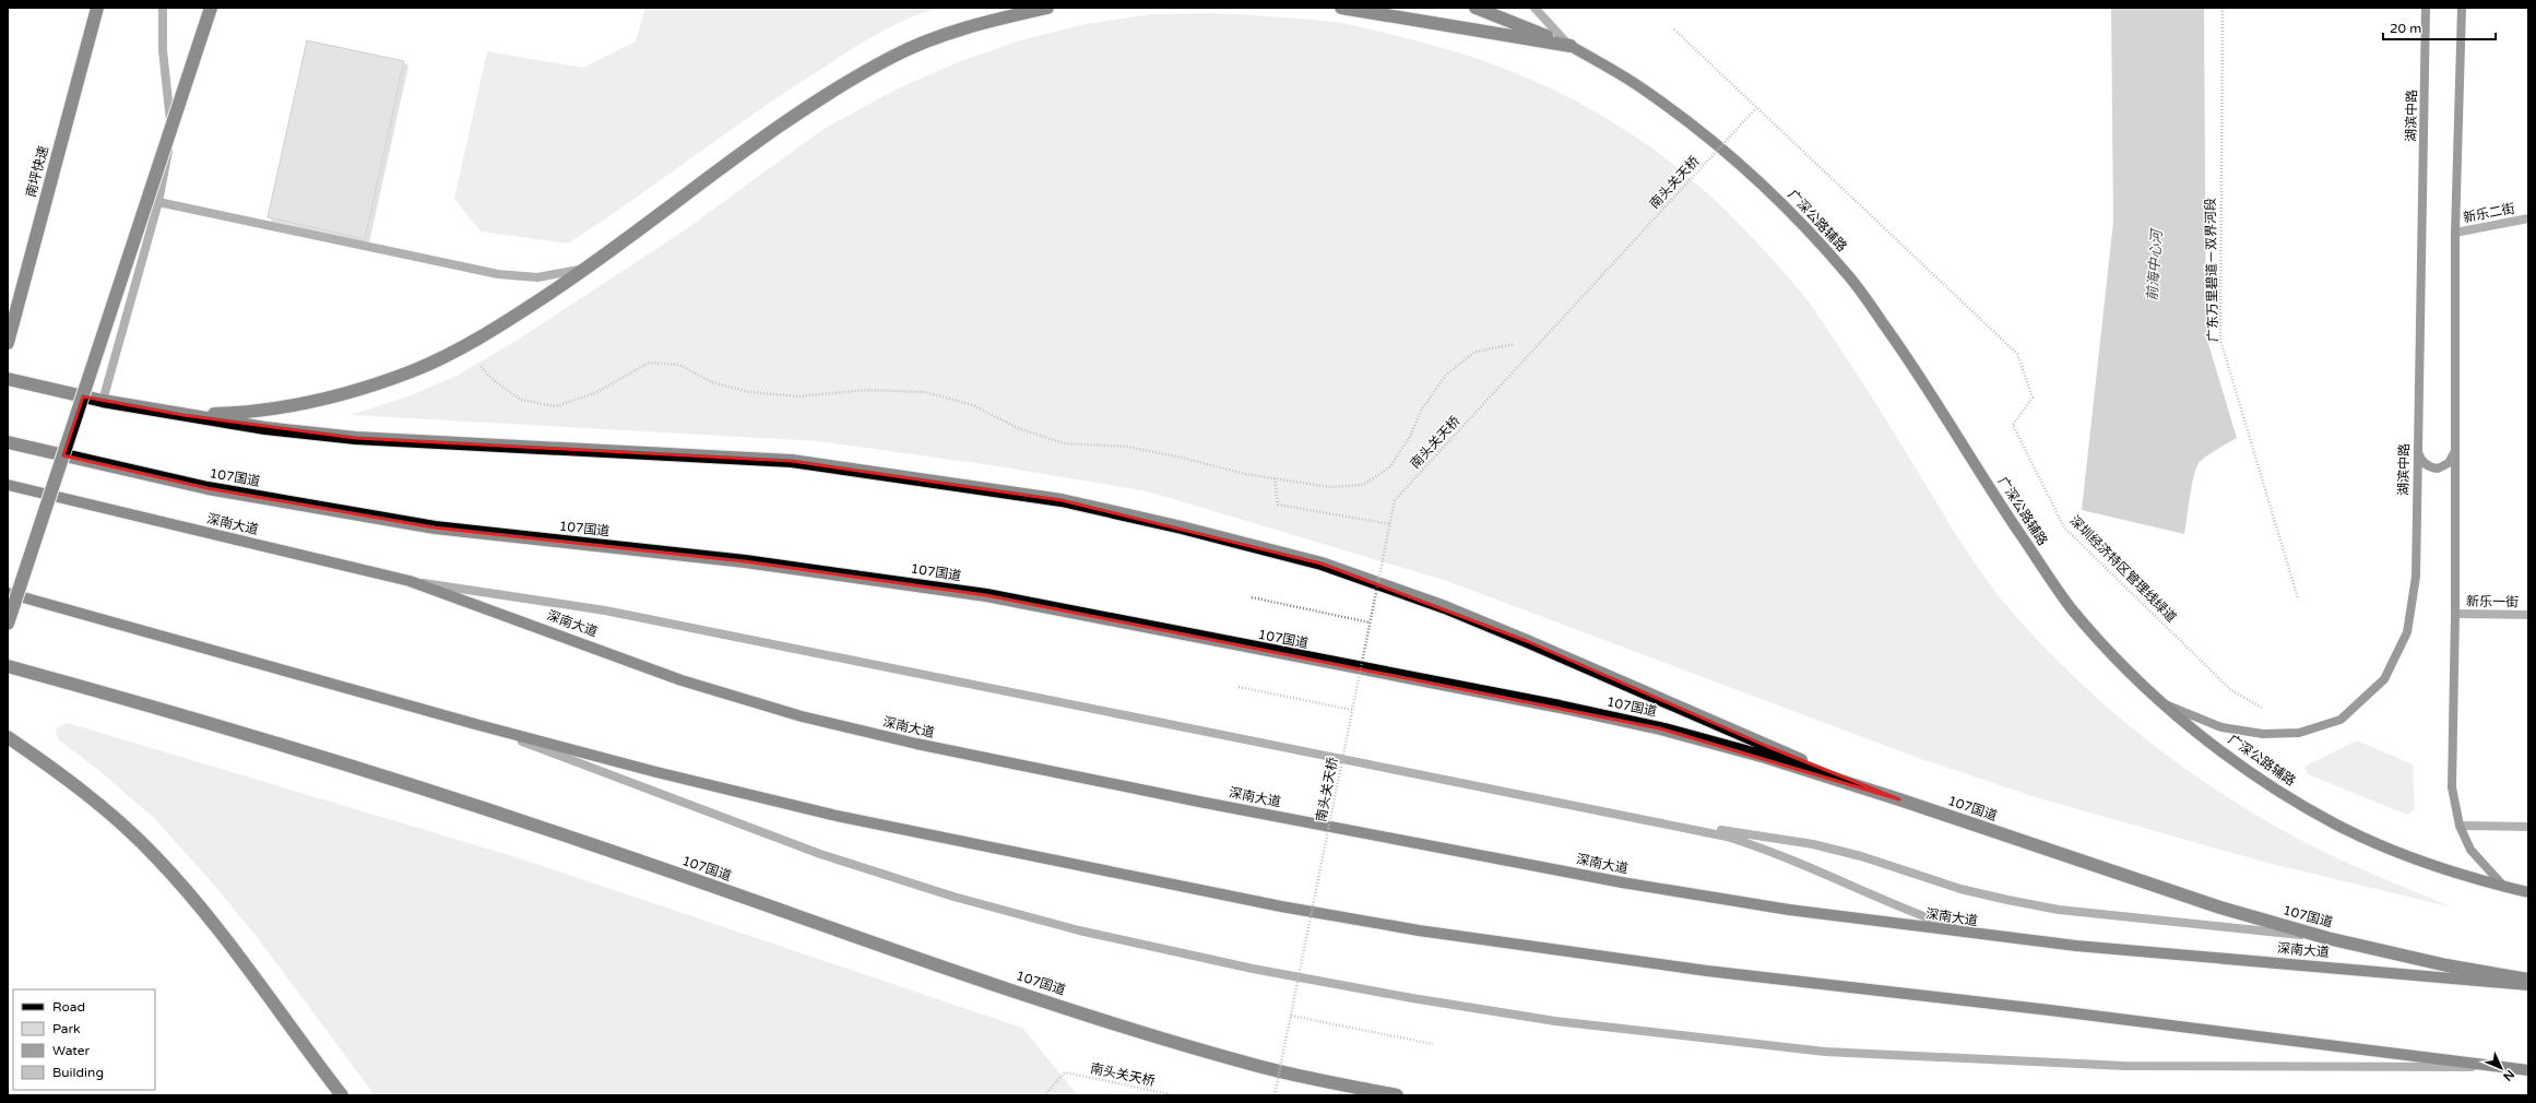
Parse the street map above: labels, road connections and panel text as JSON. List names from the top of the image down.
{
  "streets": {
    "highway": ["南坪快速", "107国道"],
    "main road": ["湖滨中路", "广深公路辅路", "深南大道"],
    "street": ["新乐二街", "新乐一街"],
    "path": ["南头关天桥", "广东万里碧道－双界河段", "深圳经济特区管理线绿道"]
  },
  "crossings": [
    ["湖滨中路", "广深公路辅路"],
    ["南头关天桥", "深圳经济特区管理线绿道"]
  ],
  "water": ["前海中心河"],
  "legend": [
    "Road",
    "Park",
    "Water",
    "Building"
  ],
  "scale_bar": "20 m",
  "north": "bottom right"
}
